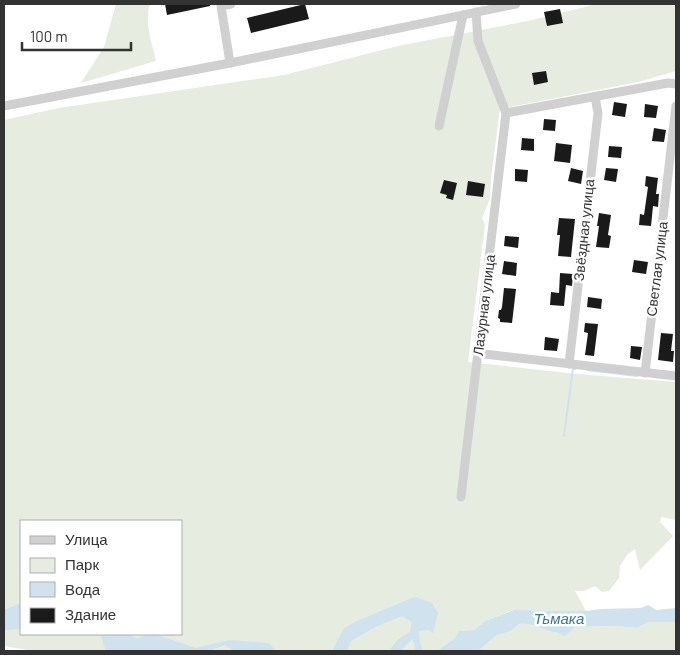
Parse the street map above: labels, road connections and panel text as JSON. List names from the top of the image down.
{
  "streets": {
    "street": ["Звёздная улица", "Светлая улица", "Лазурная улица"]
  },
  "water": ["Тьмака"],
  "legend": [
    "Улица",
    "Парк",
    "Вода",
    "Здание"
  ],
  "scale_bar": "100 m"
}
